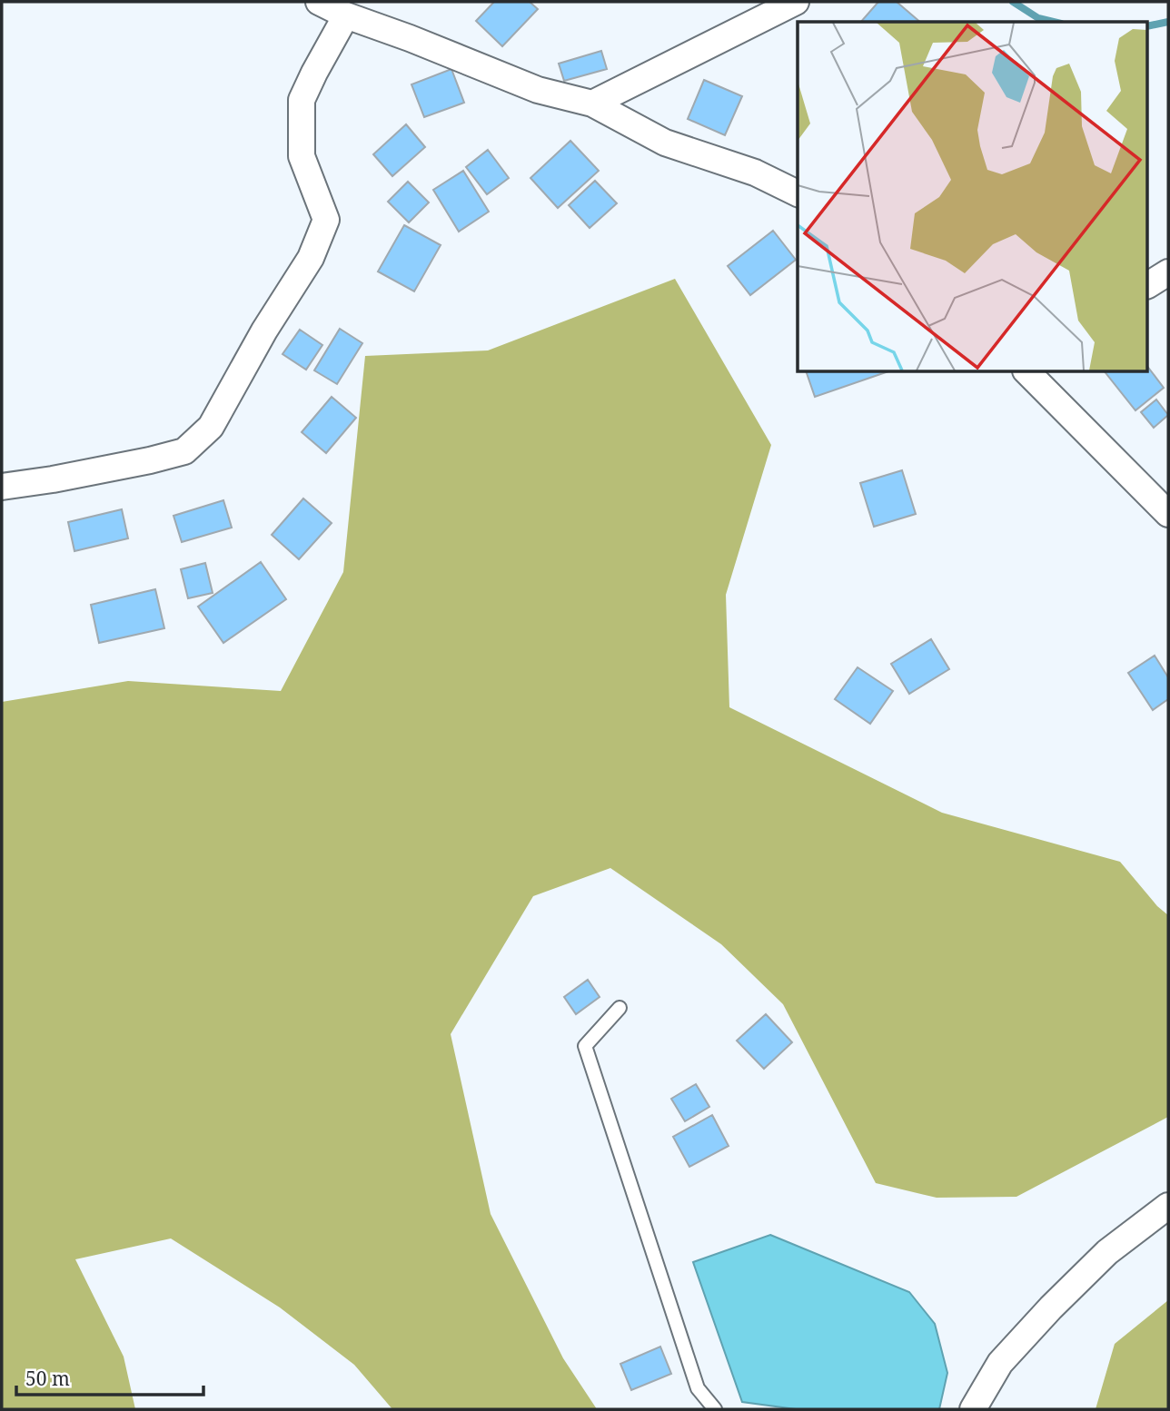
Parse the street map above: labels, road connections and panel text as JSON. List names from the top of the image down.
{
  "scale_bar": "50 m"
}
